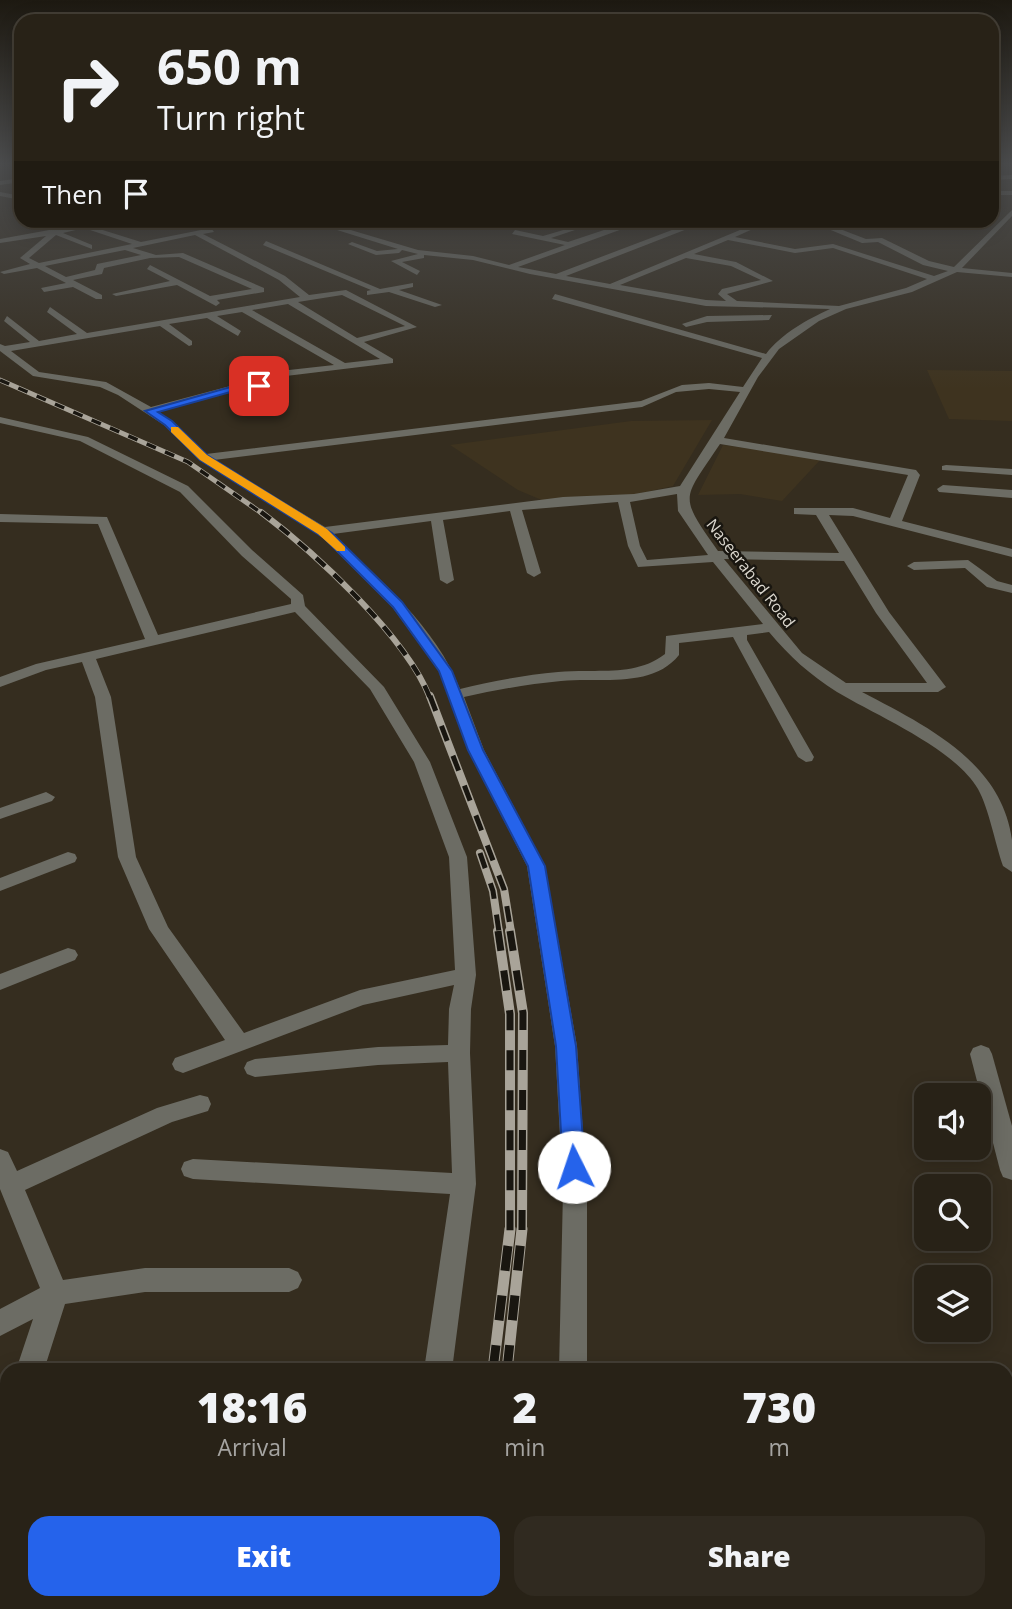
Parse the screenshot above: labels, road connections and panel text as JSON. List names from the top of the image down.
{
  "streets": {
    "street": ["Naseerabad Road"]
  },
  "page": {
    "turn": ["650 m", "Turn right"],
    "then": "Then",
    "eta": [
      "18:16",
      "Arrival",
      "2",
      "min",
      "730",
      "m"
    ],
    "buttons": ["Exit", "Share"]
  }
}
